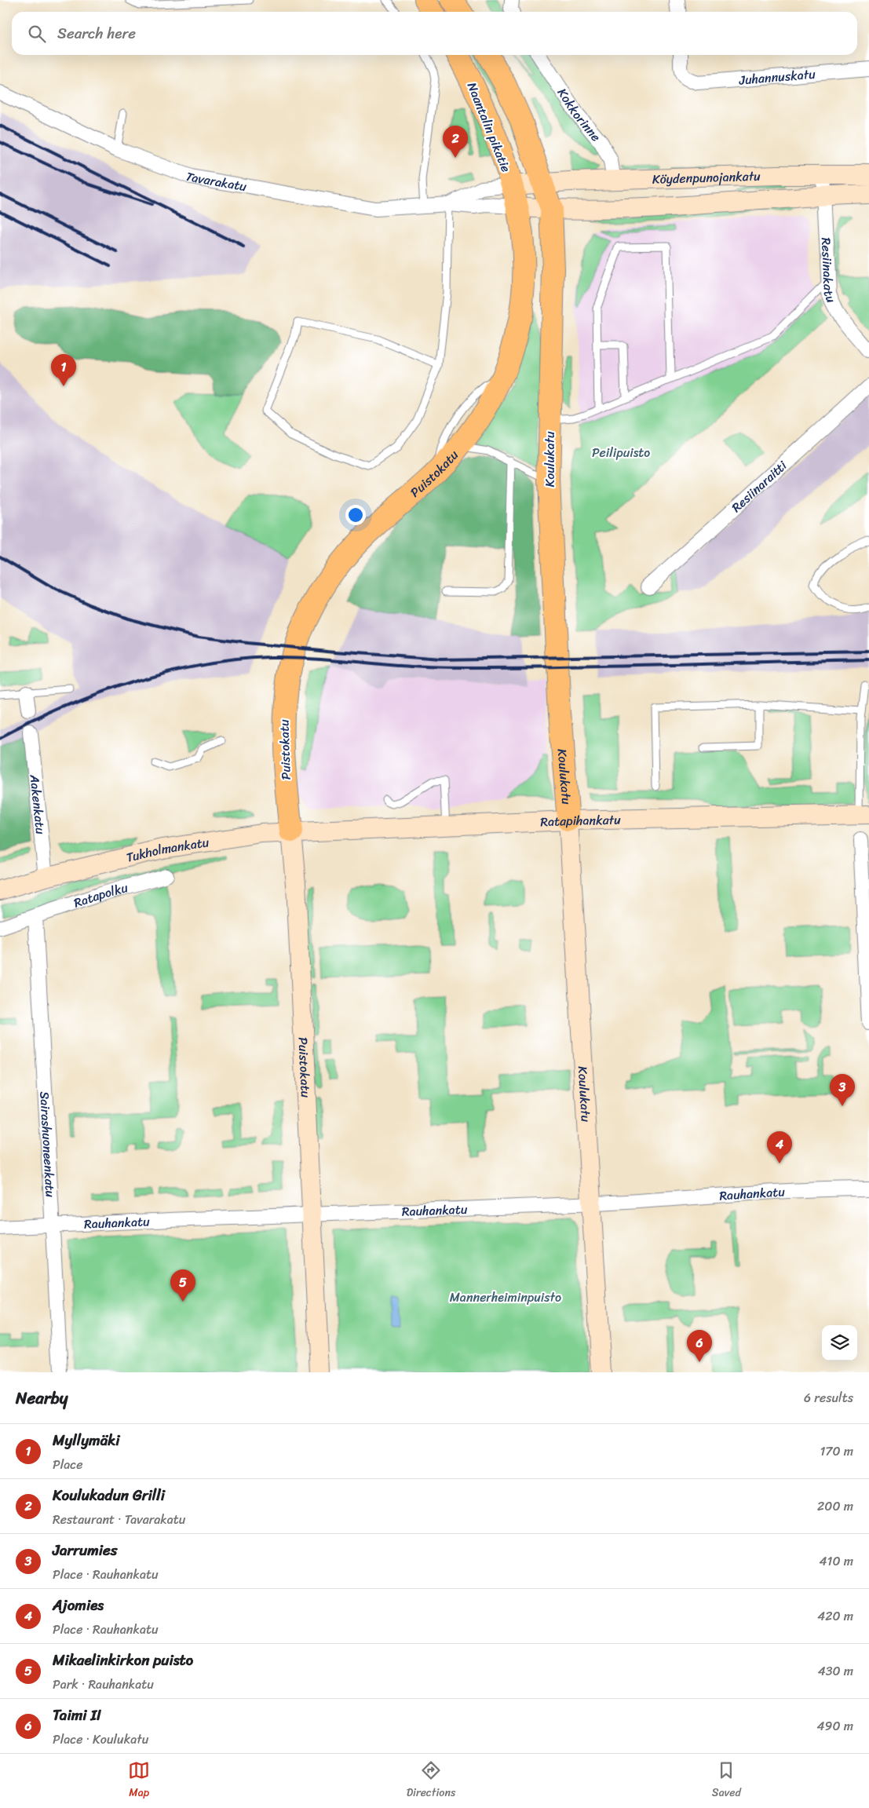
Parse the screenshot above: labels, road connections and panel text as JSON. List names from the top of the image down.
{
  "streets": {
    "highway": ["Naantalin pikatie", "Koulukatu", "Puistokatu"],
    "main road": ["Köydenpunojankatu", "Ratapihankatu", "Tukholmankatu"],
    "street": [
      "Juhannuskatu",
      "Kokkorinne",
      "Tavarakatu",
      "Resiinakatu",
      "Resiinaraitti",
      "Aakenkatu",
      "Ratapolku",
      "Sairashuoneenkatu",
      "Rauhankatu"
    ]
  },
  "crossings": [
    ["Kokkorinne", "Köydenpunojankatu"],
    ["Naantalin pikatie", "Köydenpunojankatu"],
    ["Naantalin pikatie", "Tavarakatu"],
    ["Naantalin pikatie", "Puistokatu"],
    ["Köydenpunojankatu", "Tavarakatu"],
    ["Köydenpunojankatu", "Resiinakatu"],
    ["Köydenpunojankatu", "Koulukatu"],
    ["Köydenpunojankatu", "Puistokatu"],
    ["Tavarakatu", "Puistokatu"],
    ["Koulukatu", "Ratapihankatu"],
    ["Koulukatu", "Rauhankatu"],
    ["Puistokatu", "Ratapihankatu"],
    ["Puistokatu", "Tukholmankatu"],
    ["Puistokatu", "Rauhankatu"],
    ["Aakenkatu", "Tukholmankatu"],
    ["Ratapihankatu", "Tukholmankatu"],
    ["Ratapolku", "Sairashuoneenkatu"],
    ["Sairashuoneenkatu", "Rauhankatu"]
  ],
  "parks": ["Peilipuisto", "Mannerheiminpuisto"],
  "page": {
    "search": "Search here",
    "pins": [
      "2",
      "1",
      "3",
      "4",
      "5",
      "6"
    ],
    "heading": ["Nearby", "6 results"],
    "list": [
      {
        "mark": "1",
        "name": "Myllymäki",
        "note": "Place",
        "value": "170 m"
      },
      {
        "mark": "2",
        "name": "Koulukadun Grilli",
        "note": "Restaurant · Tavarakatu",
        "value": "200 m"
      },
      {
        "mark": "3",
        "name": "Jarrumies",
        "note": "Place · Rauhankatu",
        "value": "410 m"
      },
      {
        "mark": "4",
        "name": "Ajomies",
        "note": "Place · Rauhankatu",
        "value": "420 m"
      },
      {
        "mark": "5",
        "name": "Mikaelinkirkon puisto",
        "note": "Park · Rauhankatu",
        "value": "430 m"
      },
      {
        "mark": "6",
        "name": "Taimi II",
        "note": "Place · Koulukatu",
        "value": "490 m"
      }
    ],
    "nav": ["Map", "Directions", "Saved"]
  }
}
